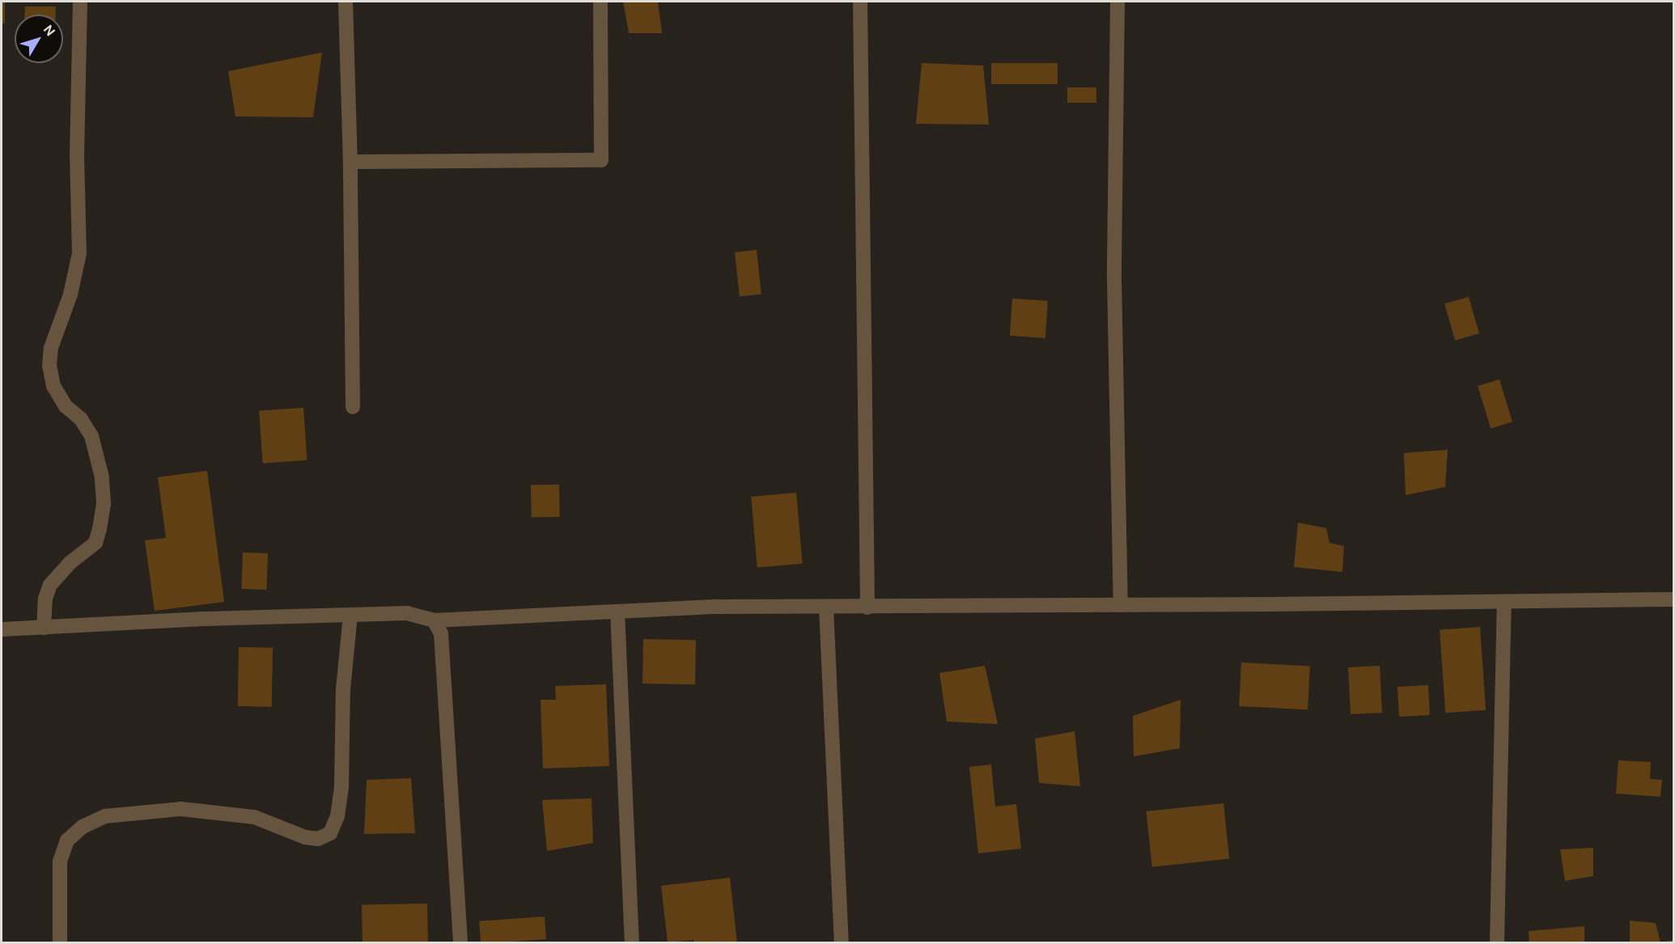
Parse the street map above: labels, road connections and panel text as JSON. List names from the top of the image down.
{
  "north": "top right"
}
